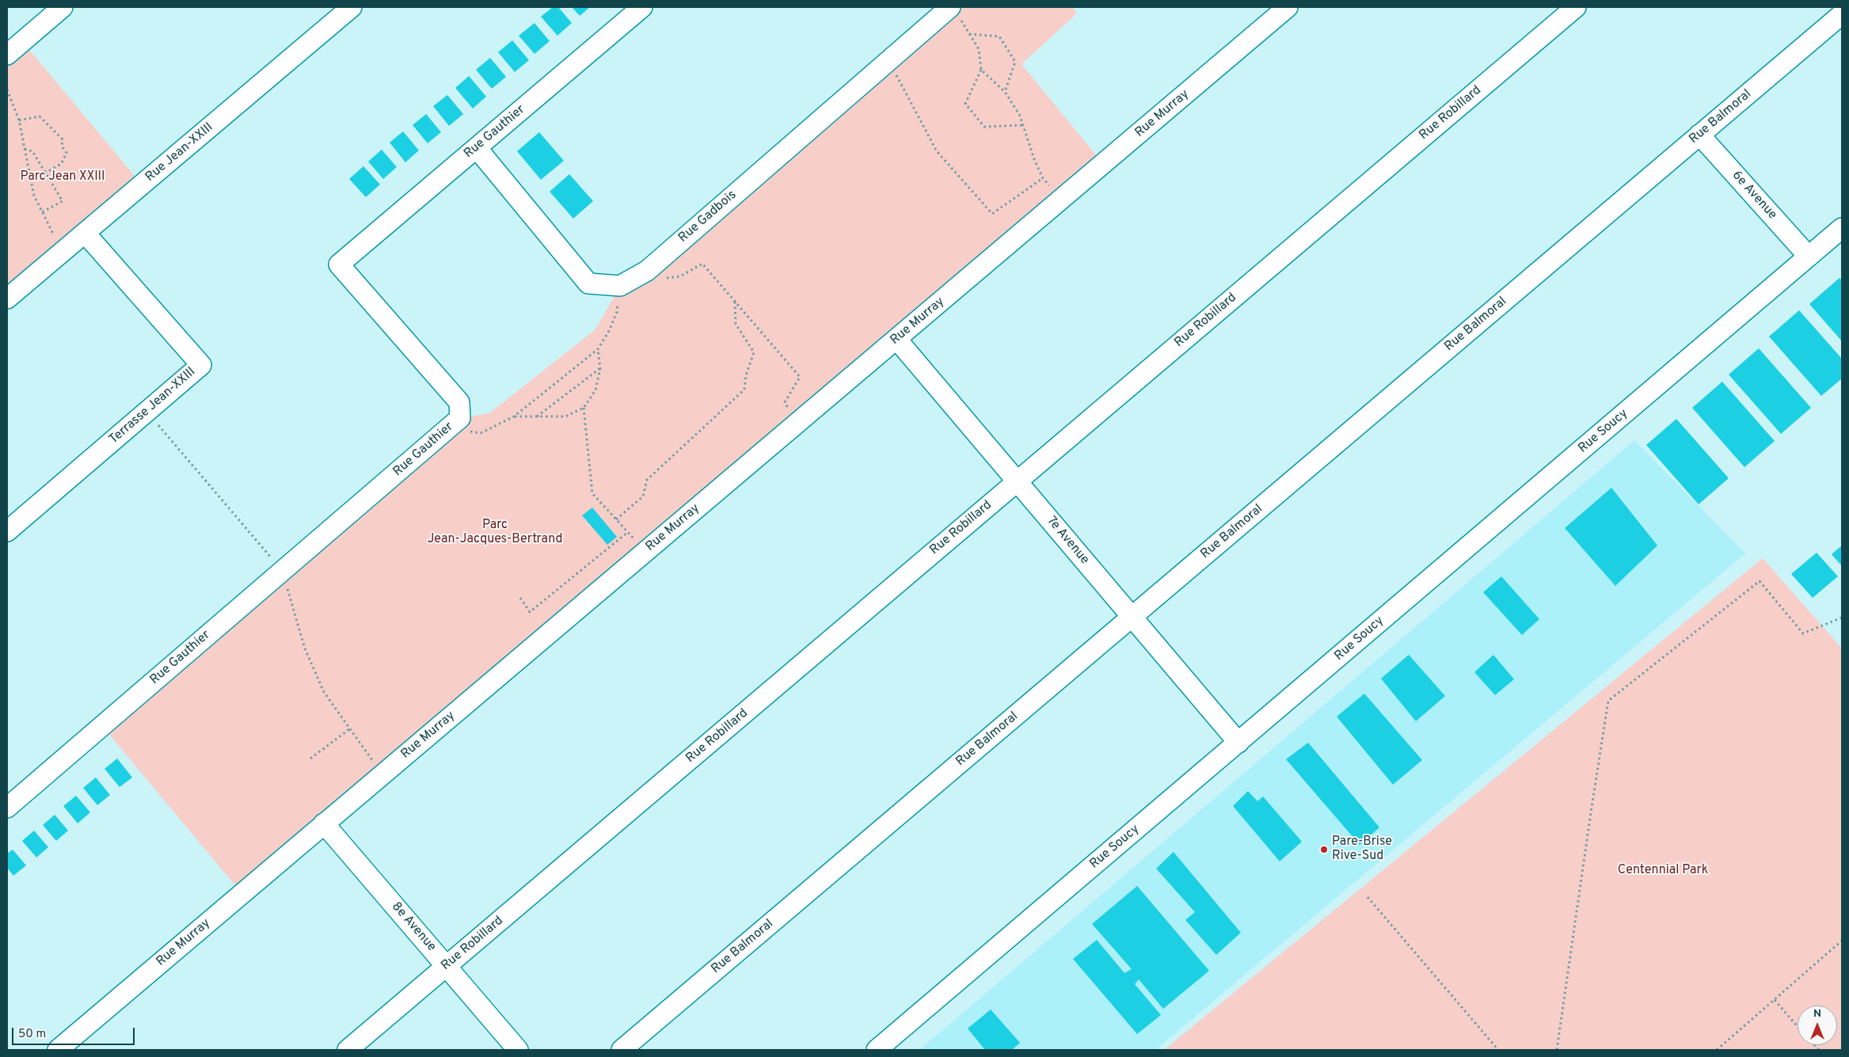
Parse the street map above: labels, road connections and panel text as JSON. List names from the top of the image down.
{
  "streets": {
    "street": [
      "Rue Robillard",
      "Rue Murray",
      "Rue Balmoral",
      "Rue Gauthier",
      "Rue Jean-XXIII",
      "6e Avenue",
      "Rue Gadbois",
      "Terrasse Jean-XXIII",
      "Rue Soucy",
      "7e Avenue",
      "8e Avenue"
    ]
  },
  "crossings": [
    ["Rue Robillard", "7e Avenue"],
    ["Rue Robillard", "8e Avenue"],
    ["Rue Murray", "7e Avenue"],
    ["Rue Murray", "8e Avenue"],
    ["Rue Balmoral", "6e Avenue"],
    ["Rue Balmoral", "7e Avenue"],
    ["Rue Jean-XXIII", "Terrasse Jean-XXIII"],
    ["6e Avenue", "Rue Soucy"],
    ["Rue Soucy", "7e Avenue"]
  ],
  "parks": ["Parc Jean XXIII", "Parc Jean-Jacques-Bertrand", "Centennial Park"],
  "places": ["Pare-Brise Rive-Sud"],
  "scale_bar": "50 m",
  "north": "top"
}
